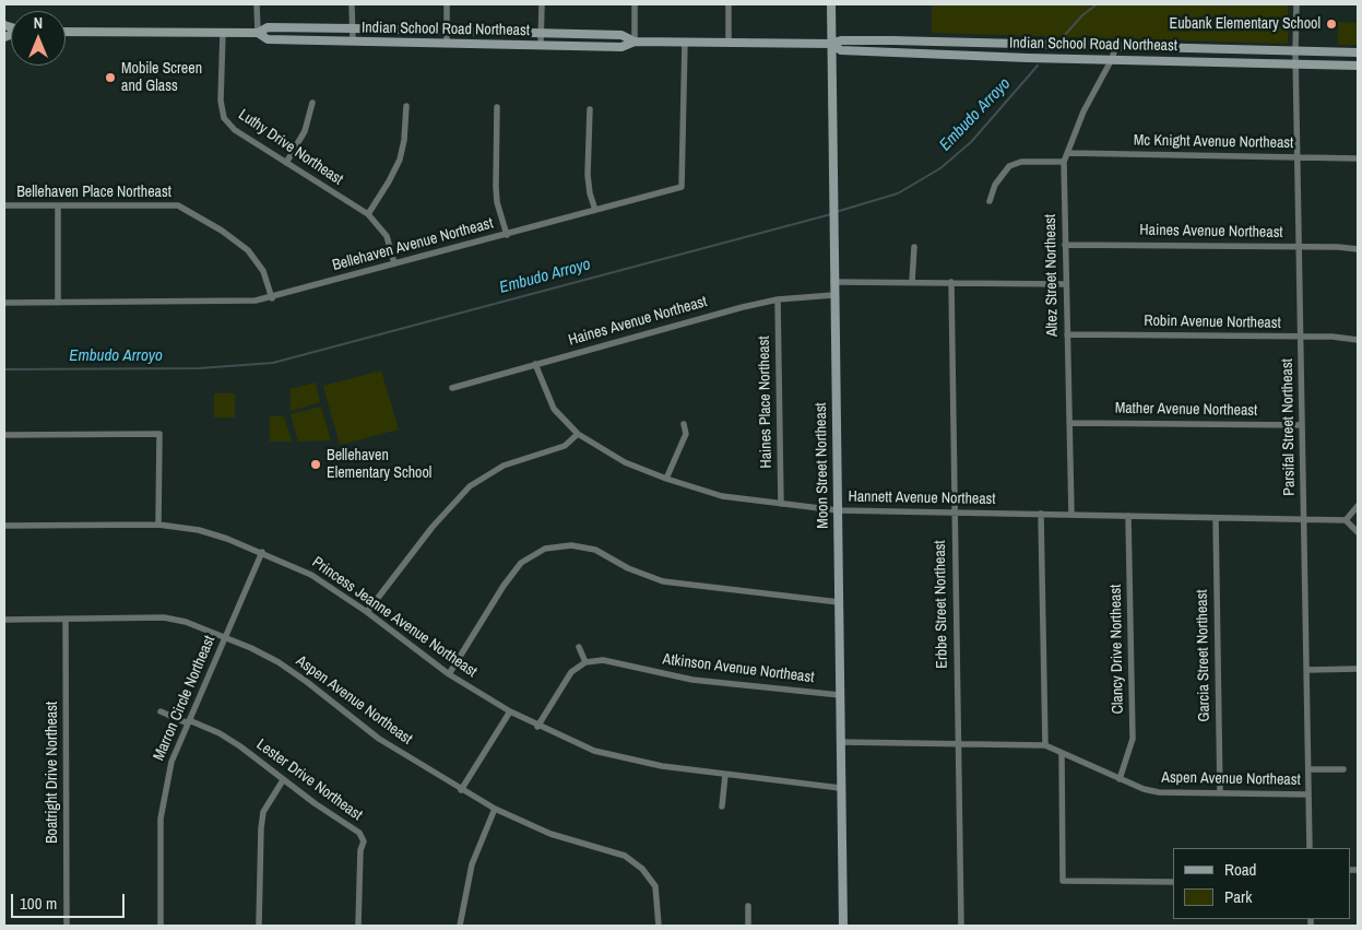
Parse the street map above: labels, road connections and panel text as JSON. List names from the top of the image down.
{
  "streets": {
    "street": [
      "Indian School Road Northeast",
      "Mc Knight Avenue Northeast",
      "Luthy Drive Northeast",
      "Bellehaven Place Northeast",
      "Haines Avenue Northeast",
      "Bellehaven Avenue Northeast",
      "Altez Street Northeast",
      "Robin Avenue Northeast",
      "Haines Place Northeast",
      "Mather Avenue Northeast",
      "Parsifal Street Northeast",
      "Moon Street Northeast",
      "Hannett Avenue Northeast",
      "Erbbe Street Northeast",
      "Princess Jeanne Avenue Northeast",
      "Clancy Drive Northeast",
      "Garcia Street Northeast",
      "Atkinson Avenue Northeast",
      "Marron Circle Northeast",
      "Aspen Avenue Northeast",
      "Boatright Drive Northeast",
      "Lester Drive Northeast"
    ]
  },
  "crossings": [
    ["Indian School Road Northeast", "Luthy Drive Northeast"],
    ["Indian School Road Northeast", "Bellehaven Avenue Northeast"],
    ["Indian School Road Northeast", "Altez Street Northeast"],
    ["Indian School Road Northeast", "Parsifal Street Northeast"],
    ["Indian School Road Northeast", "Moon Street Northeast"],
    ["Mc Knight Avenue Northeast", "Altez Street Northeast"],
    ["Mc Knight Avenue Northeast", "Parsifal Street Northeast"],
    ["Luthy Drive Northeast", "Bellehaven Avenue Northeast"],
    ["Bellehaven Place Northeast", "Bellehaven Avenue Northeast"],
    ["Haines Avenue Northeast", "Altez Street Northeast"],
    ["Haines Avenue Northeast", "Haines Place Northeast"],
    ["Haines Avenue Northeast", "Parsifal Street Northeast"],
    ["Haines Avenue Northeast", "Moon Street Northeast"],
    ["Haines Avenue Northeast", "Hannett Avenue Northeast"],
    ["Altez Street Northeast", "Robin Avenue Northeast"],
    ["Altez Street Northeast", "Mather Avenue Northeast"],
    ["Altez Street Northeast", "Hannett Avenue Northeast"],
    ["Robin Avenue Northeast", "Parsifal Street Northeast"],
    ["Haines Place Northeast", "Hannett Avenue Northeast"],
    ["Mather Avenue Northeast", "Parsifal Street Northeast"],
    ["Parsifal Street Northeast", "Hannett Avenue Northeast"],
    ["Parsifal Street Northeast", "Aspen Avenue Northeast"],
    ["Moon Street Northeast", "Hannett Avenue Northeast"],
    ["Moon Street Northeast", "Princess Jeanne Avenue Northeast"],
    ["Moon Street Northeast", "Atkinson Avenue Northeast"],
    ["Hannett Avenue Northeast", "Erbbe Street Northeast"],
    ["Hannett Avenue Northeast", "Clancy Drive Northeast"],
    ["Hannett Avenue Northeast", "Garcia Street Northeast"],
    ["Princess Jeanne Avenue Northeast", "Marron Circle Northeast"],
    ["Clancy Drive Northeast", "Aspen Avenue Northeast"],
    ["Garcia Street Northeast", "Aspen Avenue Northeast"],
    ["Marron Circle Northeast", "Aspen Avenue Northeast"],
    ["Marron Circle Northeast", "Lester Drive Northeast"],
    ["Aspen Avenue Northeast", "Boatright Drive Northeast"]
  ],
  "water": ["Embudo Arroyo"],
  "places": ["Eubank Elementary School", "Mobile Screen and Glass", "Bellehaven Elementary School"],
  "legend": ["Road", "Park"],
  "scale_bar": "100 m",
  "north": "top"
}
